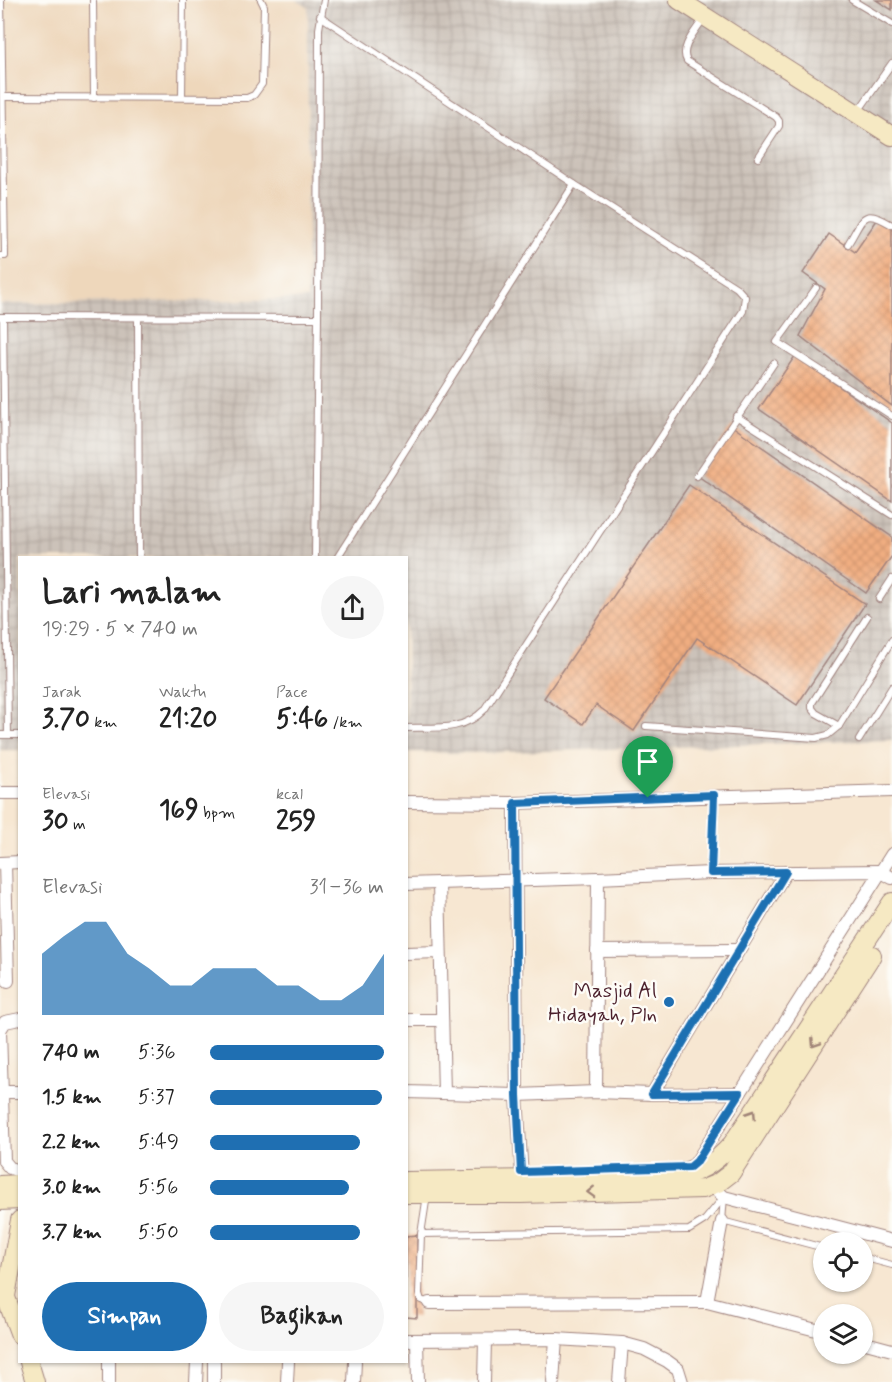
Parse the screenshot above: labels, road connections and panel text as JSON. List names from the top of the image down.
{
  "places": ["Masjid Al Hidayah, Pln"],
  "page": {
    "heading": ["Lari malam", "19:29 · 5 × 740 m"],
    "stats": [
      ["Jarak", "3.70 km"],
      ["Waktu", "21:20"],
      ["Pace", "5:46 /km"],
      ["Elevasi", "30 m"],
      ["169 bpm"],
      ["kcal", "259"]
    ],
    "chart": ["Elevasi", "31–36 m"],
    "list": [
      {
        "name": "740 m",
        "note": "5:36"
      },
      {
        "name": "1.5 km",
        "note": "5:37"
      },
      {
        "name": "2.2 km",
        "note": "5:49"
      },
      {
        "name": "3.0 km",
        "note": "5:56"
      },
      {
        "name": "3.7 km",
        "note": "5:50"
      }
    ],
    "buttons": ["Simpan", "Bagikan"]
  }
}
